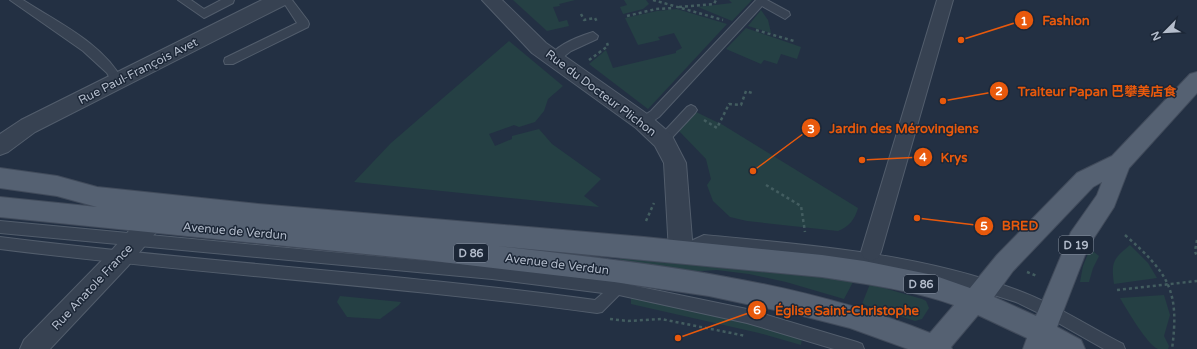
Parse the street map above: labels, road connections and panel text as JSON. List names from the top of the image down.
{
  "streets": {
    "main road": ["Avenue de Verdun", "D 19", "D 86"],
    "street": ["Rue Paul-François Avet", "Rue du Docteur Plichon", "Rue Anatole France"]
  },
  "crossings": [
    ["Rue du Docteur Plichon", "Avenue de Verdun"],
    ["Avenue de Verdun", "D 19"],
    ["Avenue de Verdun", "D 86"],
    ["Avenue de Verdun", "Rue Anatole France"],
    ["D 19", "D 86"]
  ],
  "places": [
    "Fashion",
    "Traiteur Papan 巴攀美店食",
    "Krys",
    "Jardin des Mérovingiens",
    "BRED",
    "Église Saint-Christophe"
  ],
  "north": "bottom left"
}
